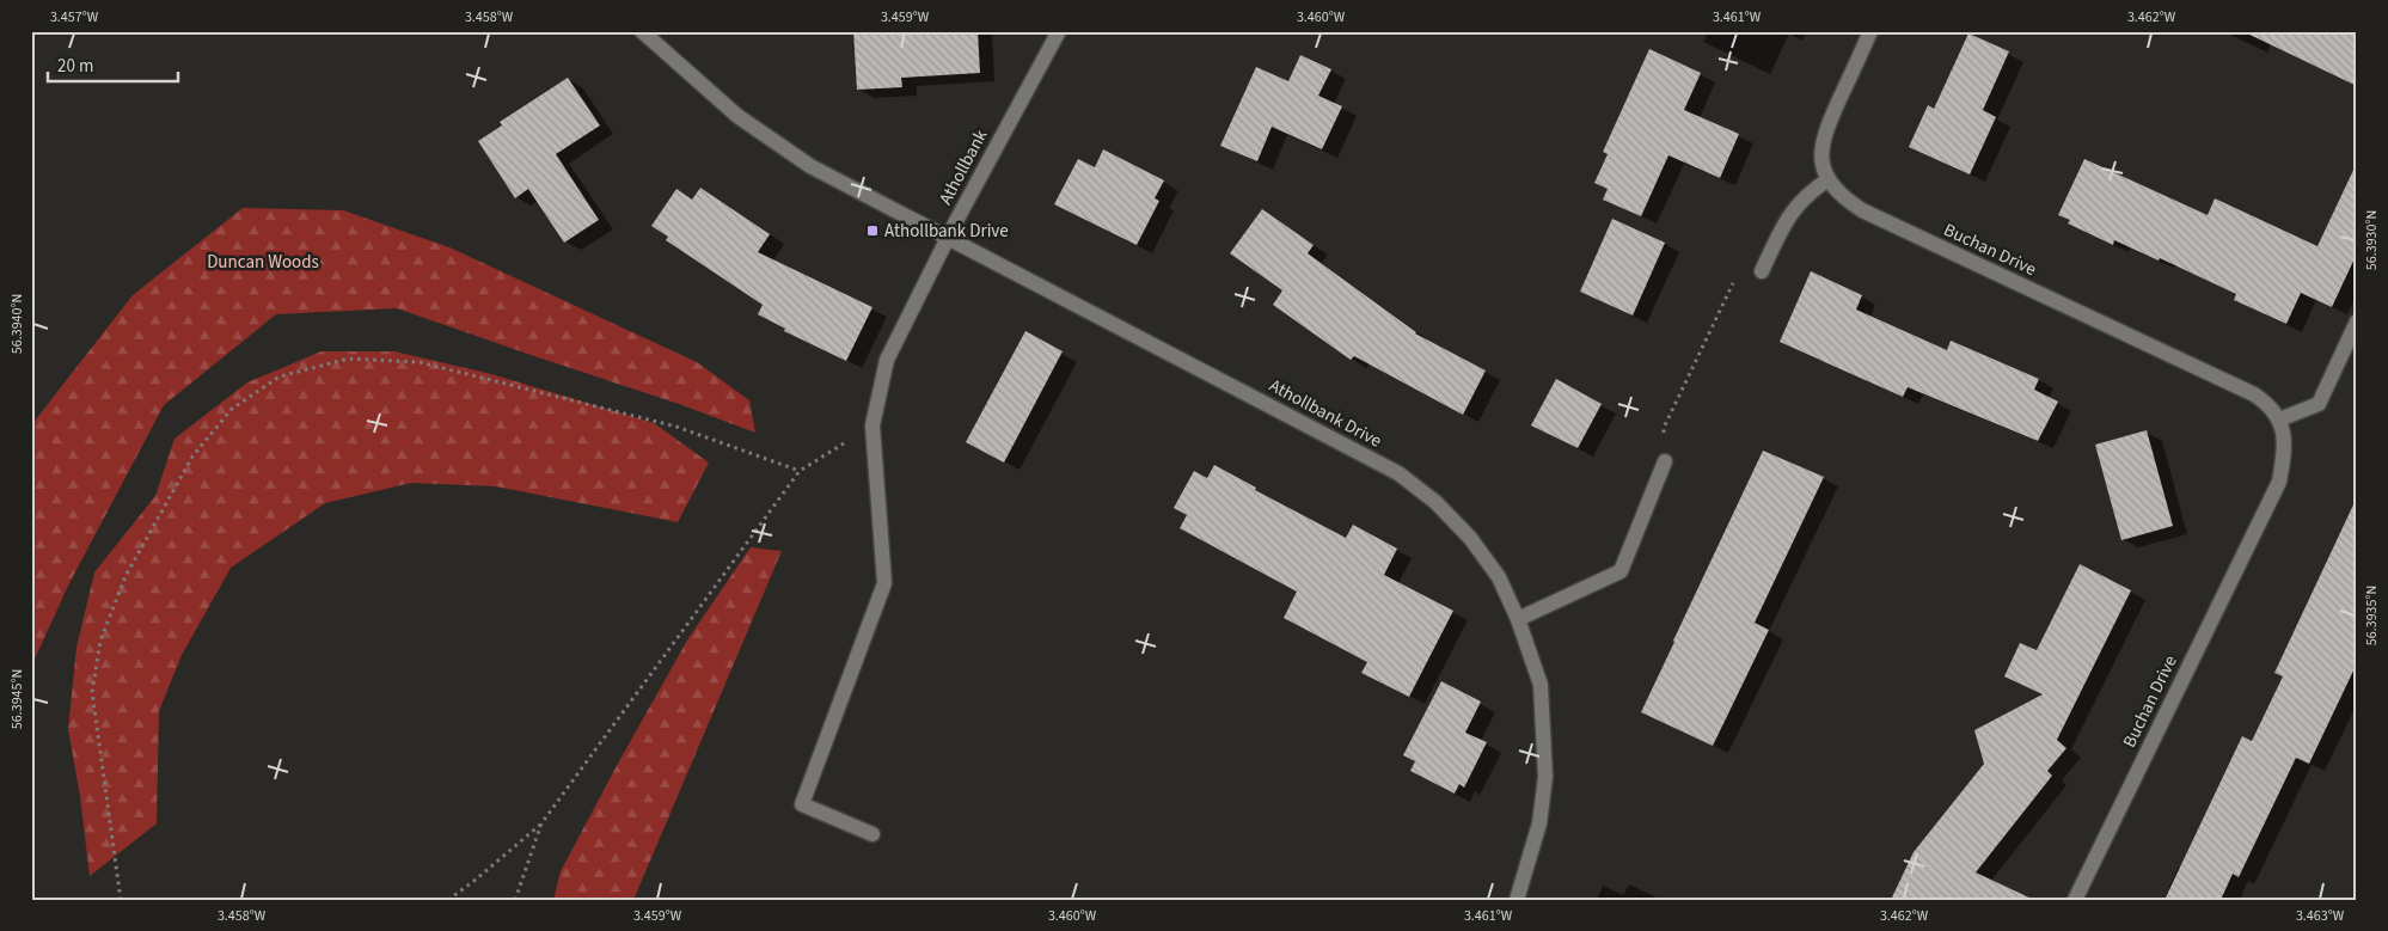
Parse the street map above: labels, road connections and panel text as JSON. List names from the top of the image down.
{
  "streets": {
    "street": ["Athollbank", "Buchan Drive", "Athollbank Drive"]
  },
  "crossings": [
    ["Athollbank", "Athollbank Drive"]
  ],
  "parks": ["Duncan Woods"],
  "places": {
    "transit": ["Athollbank Drive"]
  },
  "scale_bar": "20 m",
  "coordinates": [
    "3.457°W",
    "3.458°W",
    "3.459°W",
    "3.460°W",
    "3.461°W",
    "3.462°W",
    "56.3930°N",
    "56.3940°N",
    "56.3935°N",
    "56.3945°N",
    "3.463°W"
  ]
}
